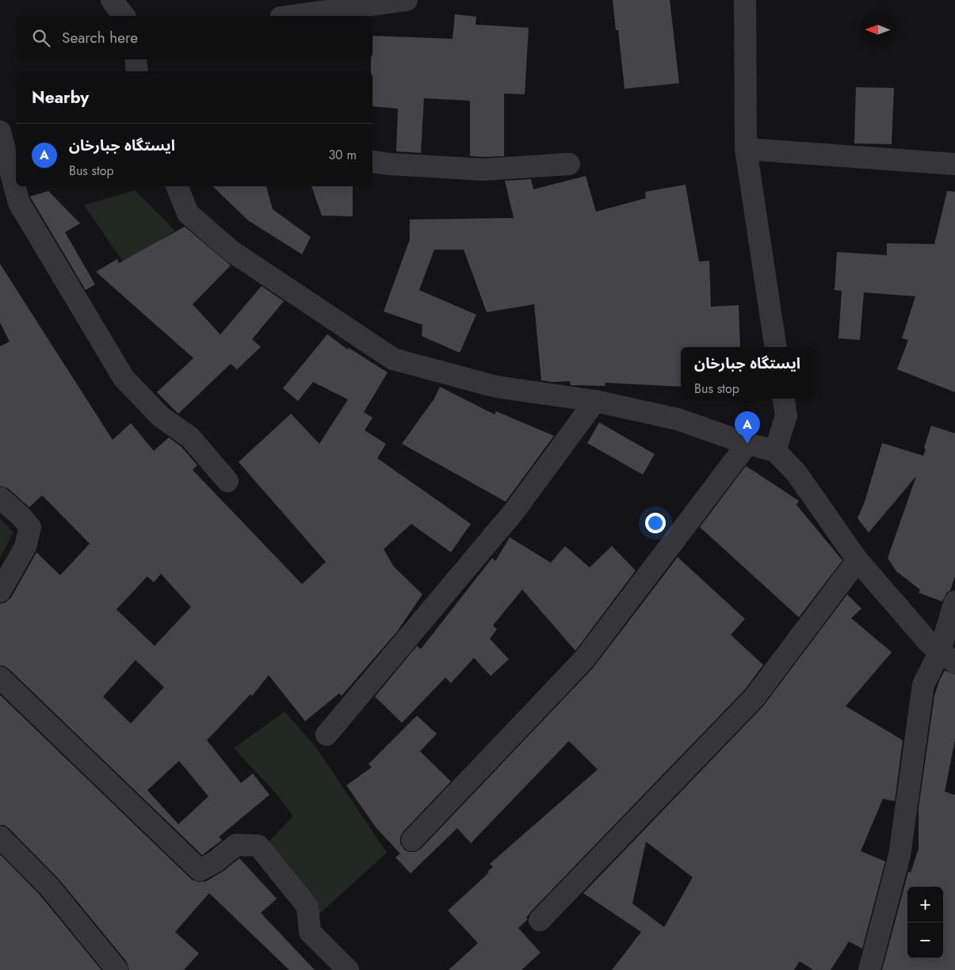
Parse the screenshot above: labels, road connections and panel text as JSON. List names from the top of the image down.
{
  "north": "left",
  "page": {
    "search": "Search here",
    "heading": "Nearby",
    "list": [
      {
        "mark": "A",
        "name": "ایستگاه جبارخان",
        "note": "Bus stop",
        "value": "30 m"
      }
    ],
    "popup": ["ایستگاه جبارخان", "Bus stop"],
    "pins": "A",
    "map_buttons": ["+", "−"]
  }
}
